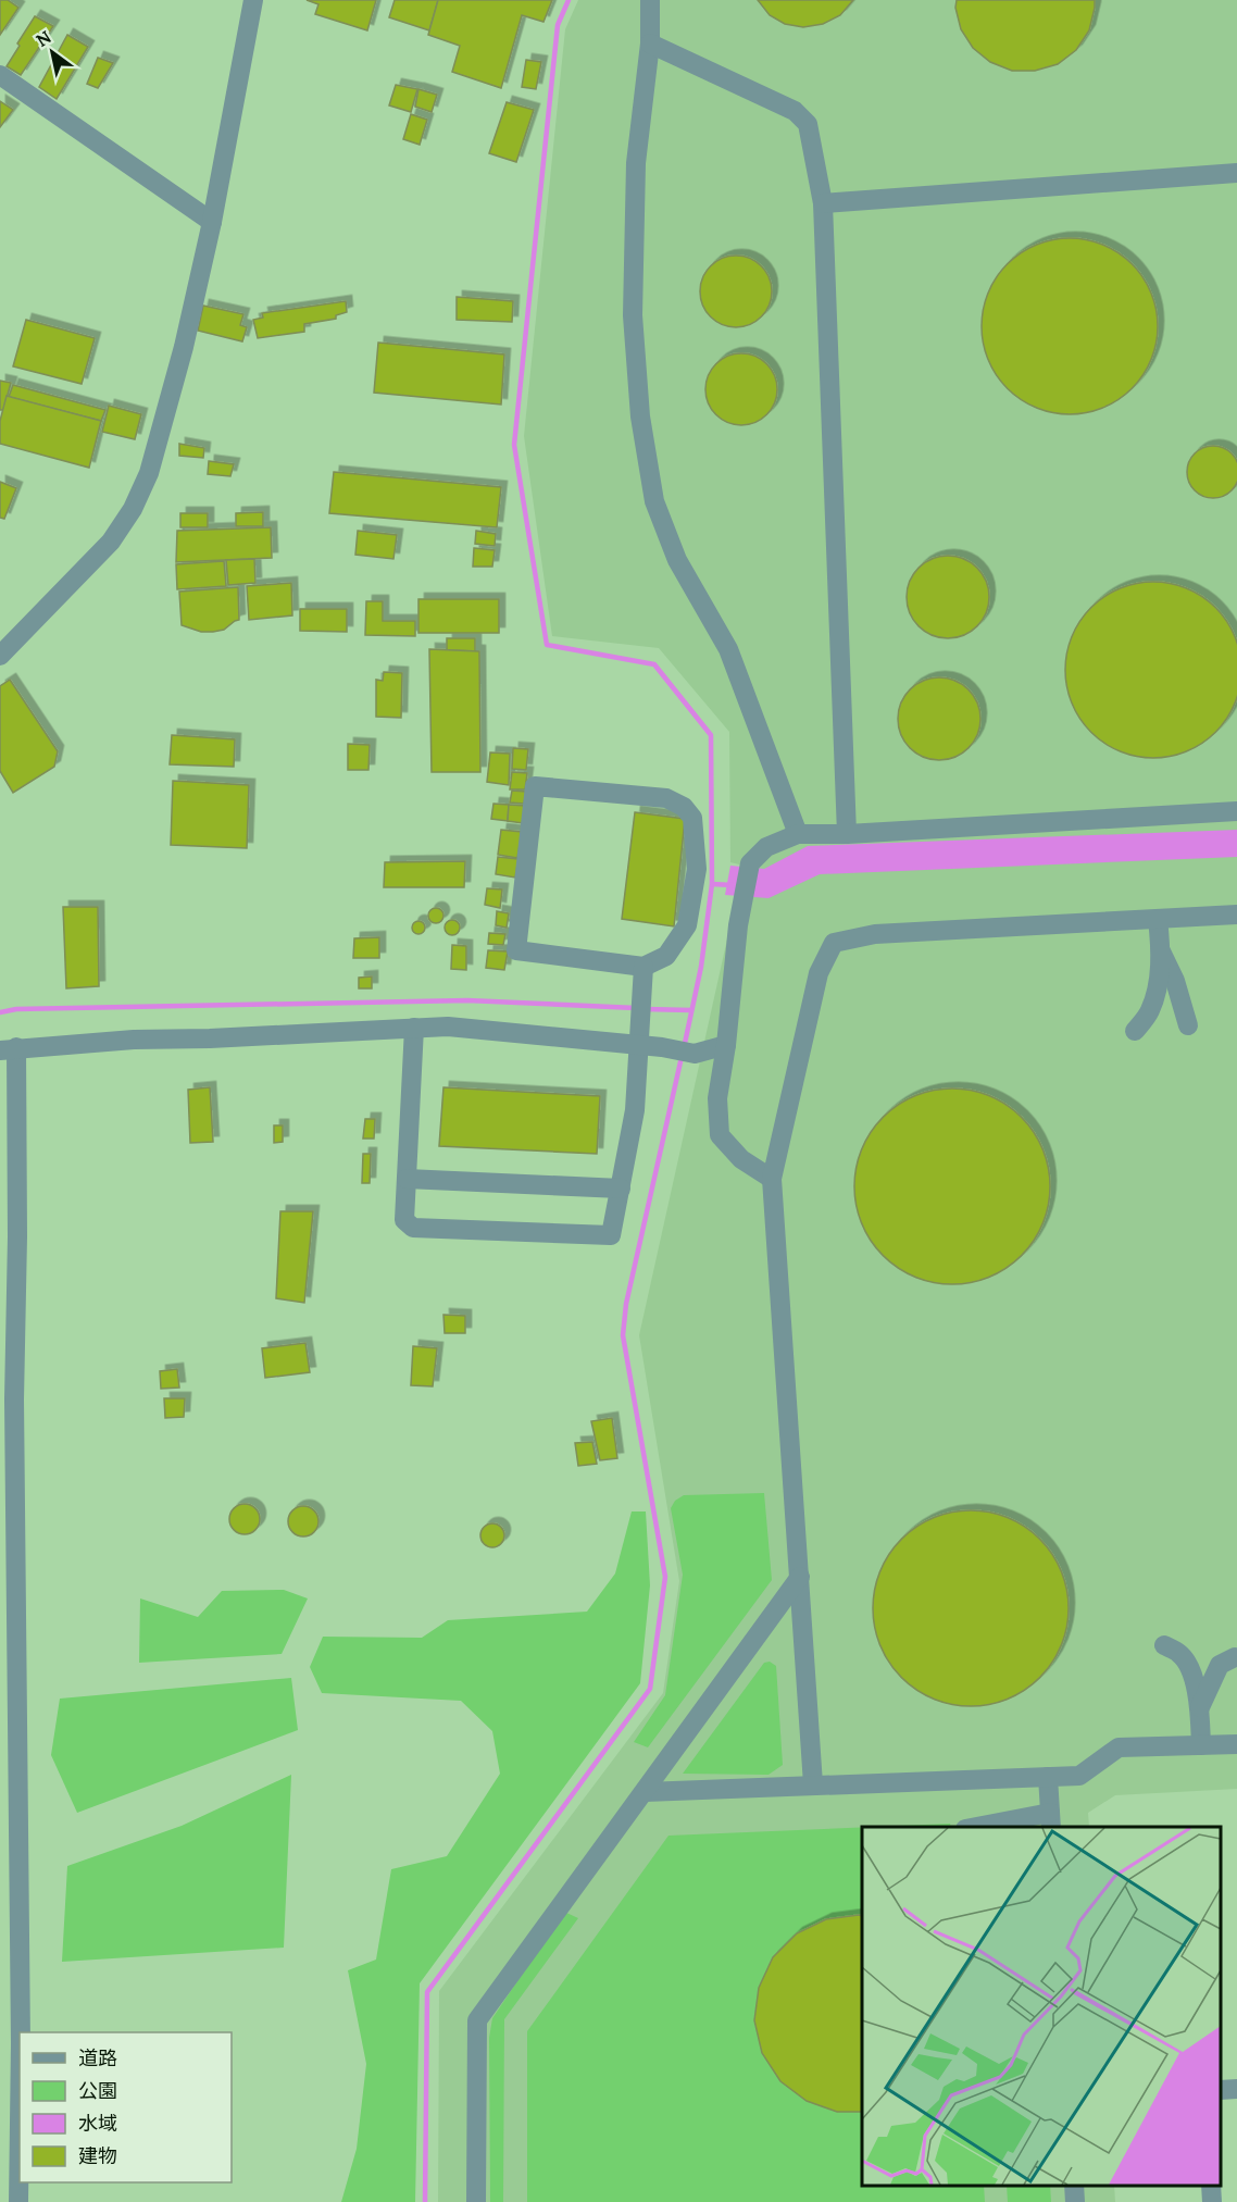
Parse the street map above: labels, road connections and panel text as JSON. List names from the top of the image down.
{
  "legend": [
    "道路",
    "公園",
    "水域",
    "建物"
  ],
  "north": "top left"
}
